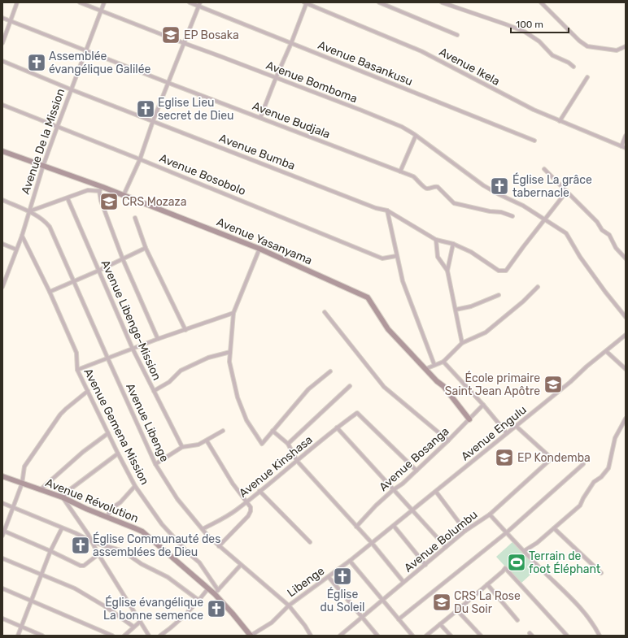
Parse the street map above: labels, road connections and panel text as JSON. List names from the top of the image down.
{
  "streets": {
    "street": [
      "Avenue Basankusu",
      "Avenue Ikela",
      "Avenue Bomboma",
      "Avenue Budjala",
      "Avenue De la Mission",
      "Avenue Bumba",
      "Avenue Bosobolo",
      "Avenue Yasanyama",
      "Avenue Libenge-Mission",
      "Avenue Libenge",
      "Avenue Gemena Mission",
      "Avenue Engulu",
      "Avenue Bosanga",
      "Avenue Kinshasa",
      "Avenue Révolution",
      "Avenue Bolumbu",
      "Libenge"
    ]
  },
  "crossings": [
    ["Avenue Bomboma", "Avenue De la Mission"],
    ["Avenue Bomboma", "Avenue Bumba"],
    ["Avenue Budjala", "Avenue De la Mission"],
    ["Avenue De la Mission", "Avenue Bumba"],
    ["Avenue De la Mission", "Avenue Bosobolo"],
    ["Avenue De la Mission", "Avenue Yasanyama"],
    ["Avenue De la Mission", "Avenue Libenge"],
    ["Avenue De la Mission", "Avenue Gemena Mission"],
    ["Avenue Yasanyama", "Avenue Bosanga"],
    ["Avenue Libenge", "Avenue Kinshasa"],
    ["Avenue Libenge", "Libenge"],
    ["Avenue Gemena Mission", "Avenue Révolution"],
    ["Avenue Engulu", "Avenue Bolumbu"],
    ["Avenue Engulu", "Libenge"],
    ["Avenue Bosanga", "Avenue Kinshasa"],
    ["Avenue Révolution", "Libenge"]
  ],
  "places": {
    "school or university": [
      "EP Bosaka",
      "CRS Mozaza",
      "École primaire Saint Jean Apôtre",
      "EP Kondemba",
      "CRS La Rose Du Soir"
    ],
    "church": [
      "Assemblée évangélique Galilée",
      "Eglise Lieu secret de Dieu",
      "Église La grâce tabernacle",
      "Église Communauté des assemblées de Dieu",
      "Église du Soleil",
      "Église évangélique La bonne semence"
    ],
    "sports": ["Terrain de foot Éléphant"]
  },
  "scale_bar": "100 m"
}
